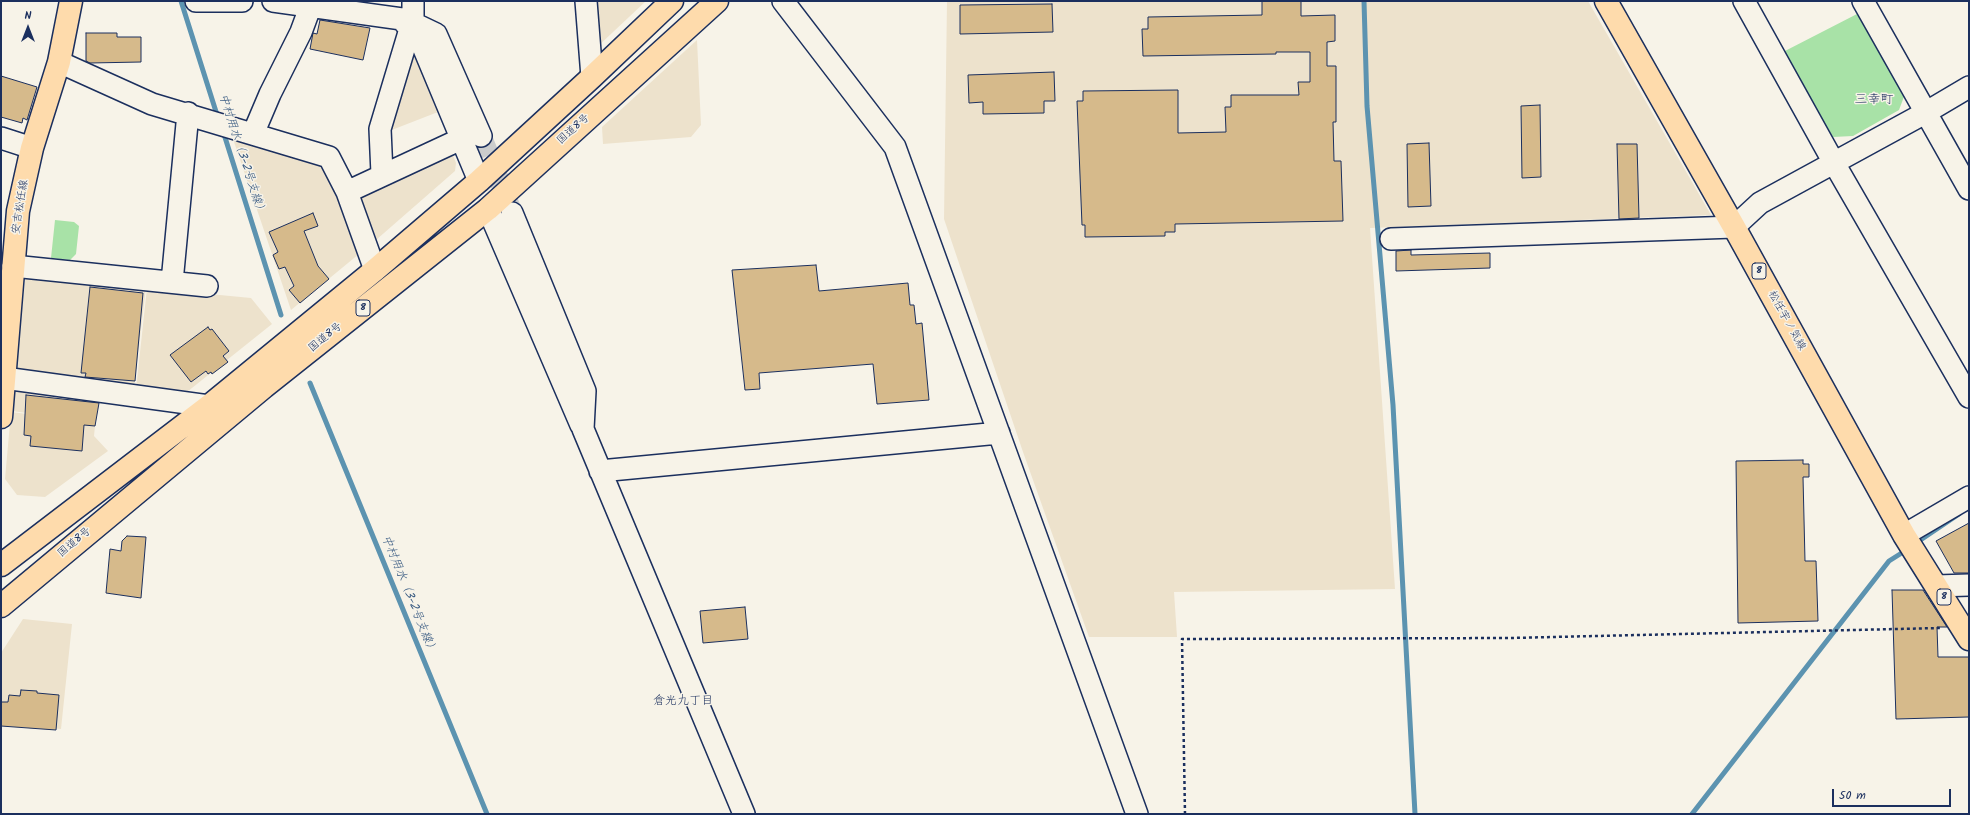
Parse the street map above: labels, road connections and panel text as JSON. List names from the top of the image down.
{
  "streets": {
    "main road": [
      "国道8号",
      "安吉松任線",
      "8",
      "松任宇ノ気線"
    ]
  },
  "districts": ["三幸町", "倉光九丁目"],
  "water": ["中村用水（3-2号支線）"],
  "scale_bar": "50 m",
  "north": "top"
}
